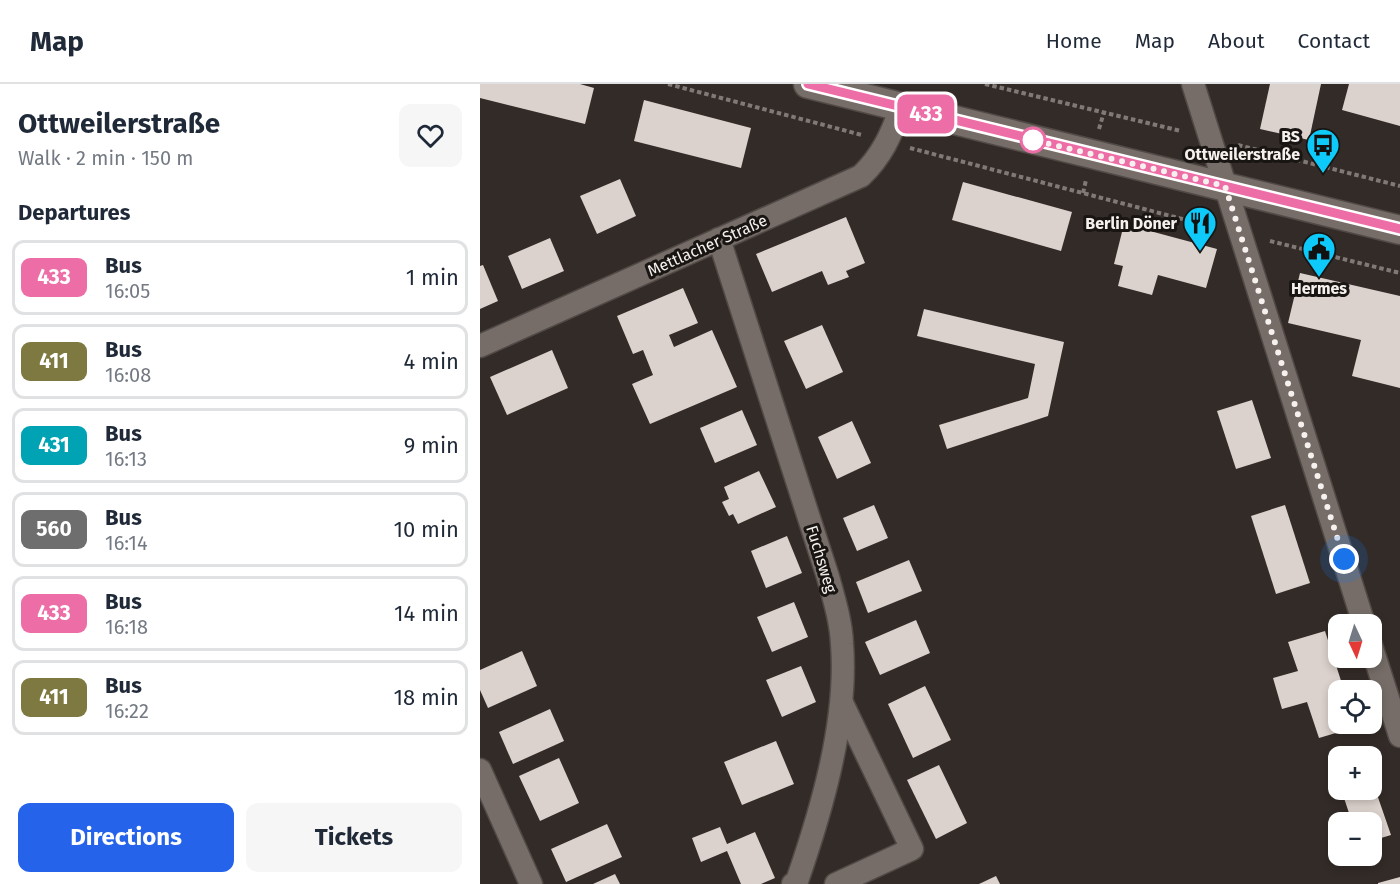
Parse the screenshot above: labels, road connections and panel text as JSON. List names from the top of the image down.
{
  "streets": {
    "street": ["Mettlacher Straße", "Fuchsweg"]
  },
  "crossings": [
    ["Mettlacher Straße", "Fuchsweg"]
  ],
  "places": {
    "bus stop": ["BS Ottweilerstraße"],
    "restaurant": ["Berlin Döner"],
    "public building": ["Hermes"]
  },
  "lines": ["bus line 433"],
  "north": "bottom",
  "page": {
    "header": "Map",
    "nav": [
      "Home",
      "Map",
      "About",
      "Contact"
    ],
    "heading": [
      ["Ottweilerstraße", "Walk · 2 min · 150 m"],
      "Departures"
    ],
    "on_map": "433",
    "list": [
      {
        "mark": "433",
        "name": "Bus",
        "note": "16:05",
        "value": "1 min"
      },
      {
        "mark": "411",
        "name": "Bus",
        "note": "16:08",
        "value": "4 min"
      },
      {
        "mark": "431",
        "name": "Bus",
        "note": "16:13",
        "value": "9 min"
      },
      {
        "mark": "560",
        "name": "Bus",
        "note": "16:14",
        "value": "10 min"
      },
      {
        "mark": "433",
        "name": "Bus",
        "note": "16:18",
        "value": "14 min"
      },
      {
        "mark": "411",
        "name": "Bus",
        "note": "16:22",
        "value": "18 min"
      }
    ],
    "map_buttons": ["+", "−"],
    "buttons": ["Directions", "Tickets"]
  }
}
